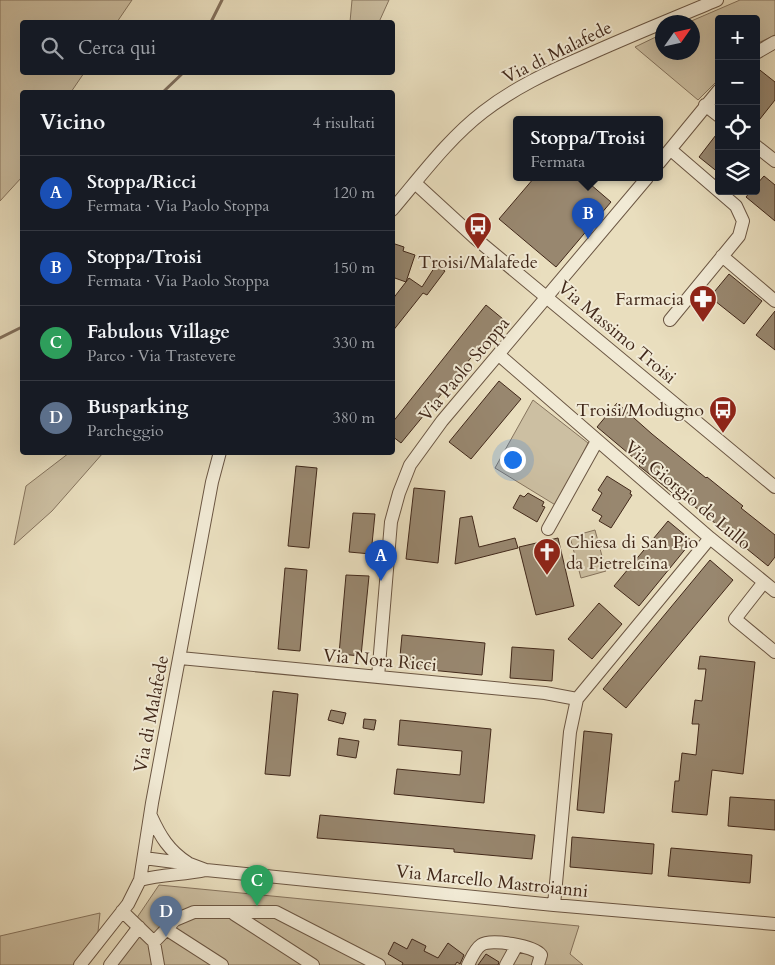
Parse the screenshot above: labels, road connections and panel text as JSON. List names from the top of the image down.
{
  "streets": {
    "street": [
      "Via di Malafede",
      "Via Massimo Troisi",
      "Via Paolo Stoppa",
      "Via Giorgio de Lullo",
      "Via Nora Ricci",
      "Via Marcello Mastroianni"
    ]
  },
  "crossings": [
    ["Via di Malafede", "Via Massimo Troisi"],
    ["Via di Malafede", "Via Nora Ricci"],
    ["Via Massimo Troisi", "Via Paolo Stoppa"],
    ["Via Paolo Stoppa", "Via Giorgio de Lullo"],
    ["Via Paolo Stoppa", "Via Nora Ricci"]
  ],
  "places": {
    "bus stop": ["Troisi/Malafede", "Troisi/Modugno"],
    "pharmacy": ["Farmacia"],
    "church": ["Chiesa di San Pio da Pietrelcina"]
  },
  "north": "top right",
  "page": {
    "map_buttons": ["+", "−"],
    "search": "Cerca qui",
    "heading": ["Vicino", "4 risultati"],
    "popup": ["Stoppa/Troisi", "Fermata"],
    "list": [
      {
        "mark": "A",
        "name": "Stoppa/Ricci",
        "note": "Fermata · Via Paolo Stoppa",
        "value": "120 m"
      },
      {
        "mark": "B",
        "name": "Stoppa/Troisi",
        "note": "Fermata · Via Paolo Stoppa",
        "value": "150 m"
      },
      {
        "mark": "C",
        "name": "Fabulous Village",
        "note": "Parco · Via Trastevere",
        "value": "330 m"
      },
      {
        "mark": "D",
        "name": "Busparking",
        "note": "Parcheggio",
        "value": "380 m"
      }
    ],
    "pins": [
      "B",
      "A",
      "C",
      "D"
    ]
  }
}
